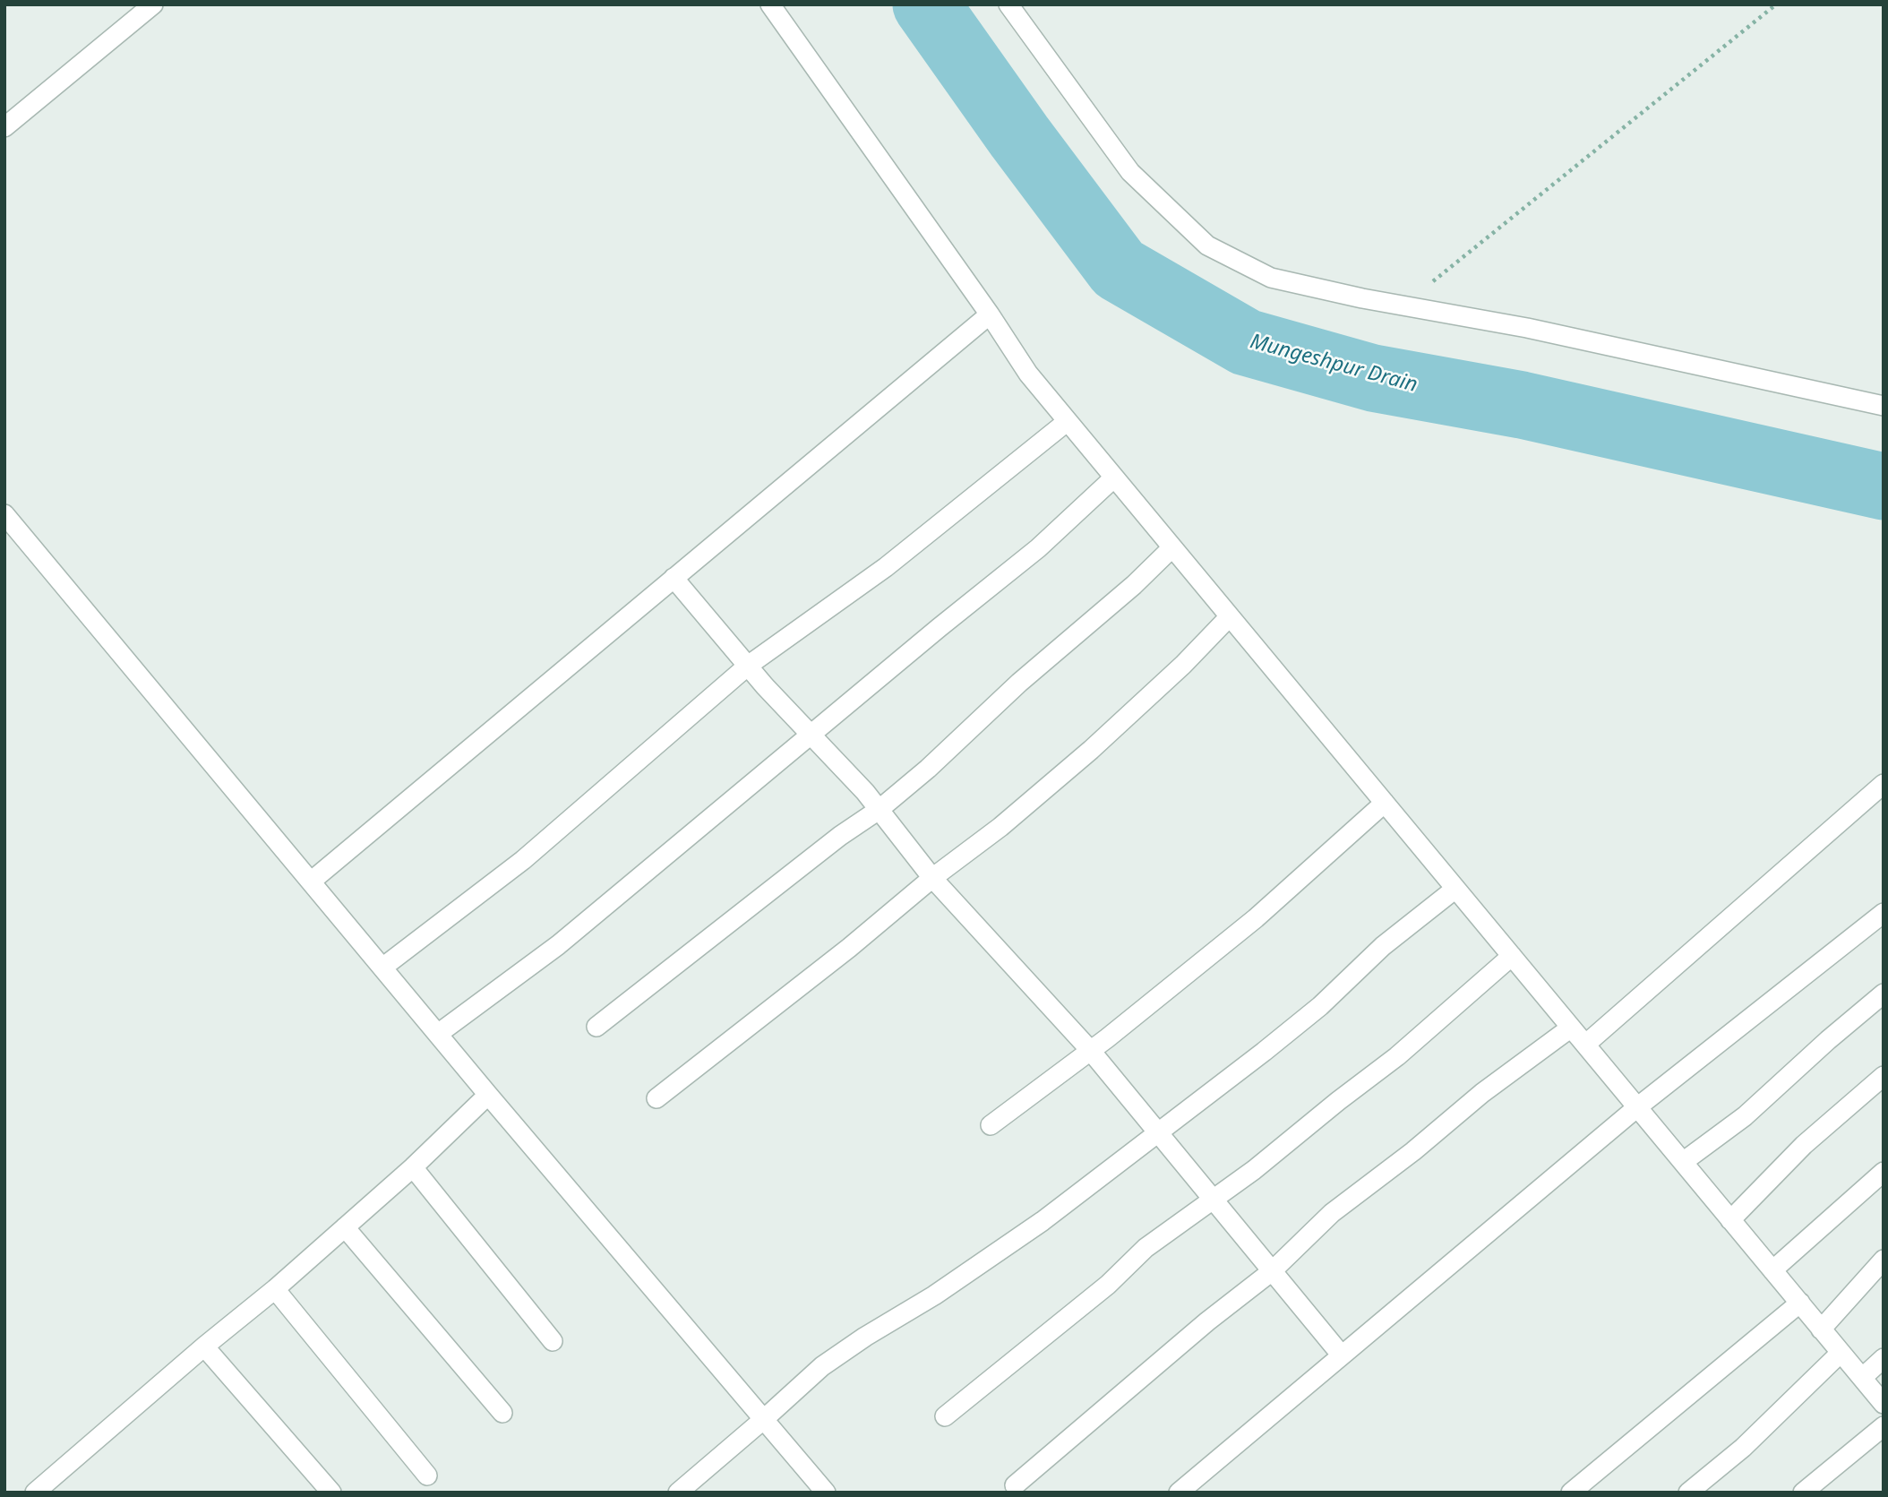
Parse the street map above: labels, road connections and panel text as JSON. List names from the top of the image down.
{
  "water": ["Mungeshpur Drain"]
}
